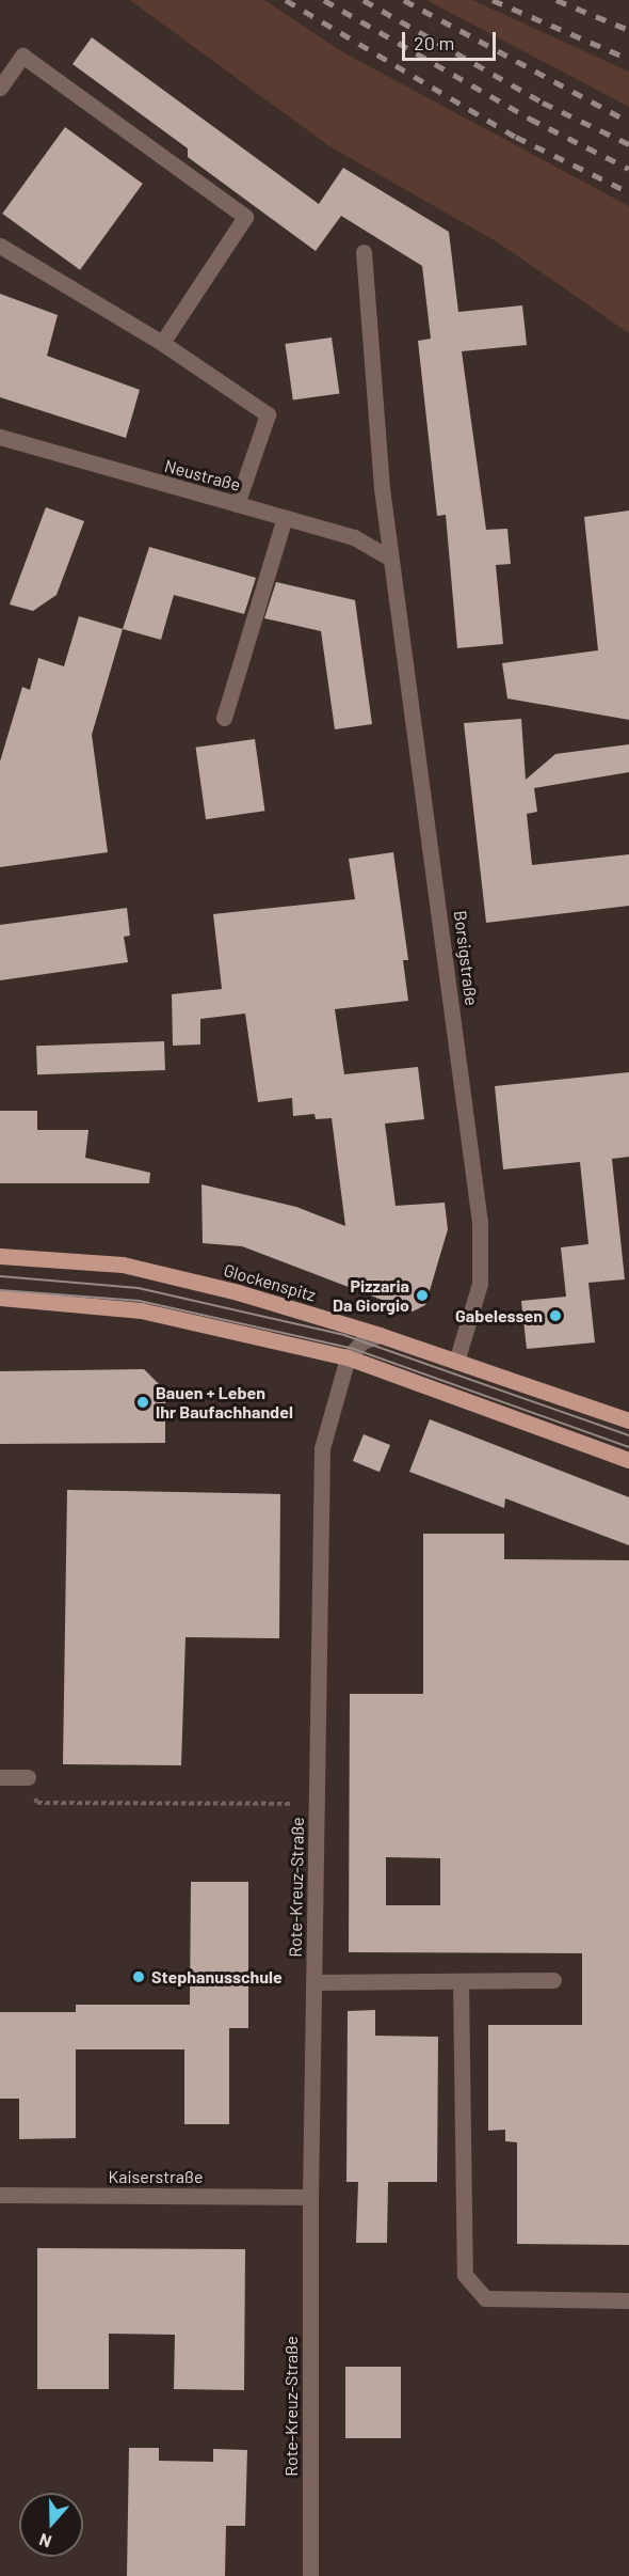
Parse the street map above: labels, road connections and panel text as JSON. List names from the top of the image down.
{
  "streets": {
    "main road": ["Glockenspitz"],
    "street": [
      "Neustraße",
      "Borsigstraße",
      "Rote-Kreuz-Straße",
      "Kaiserstraße"
    ]
  },
  "crossings": [
    ["Neustraße", "Borsigstraße"],
    ["Borsigstraße", "Glockenspitz"],
    ["Rote-Kreuz-Straße", "Kaiserstraße"]
  ],
  "places": [
    "Pizzaria Da Giorgio",
    "Gabelessen",
    "Bauen + Leben Ihr Baufachhandel",
    "Stephanusschule"
  ],
  "scale_bar": "20 m",
  "north": "bottom"
}
